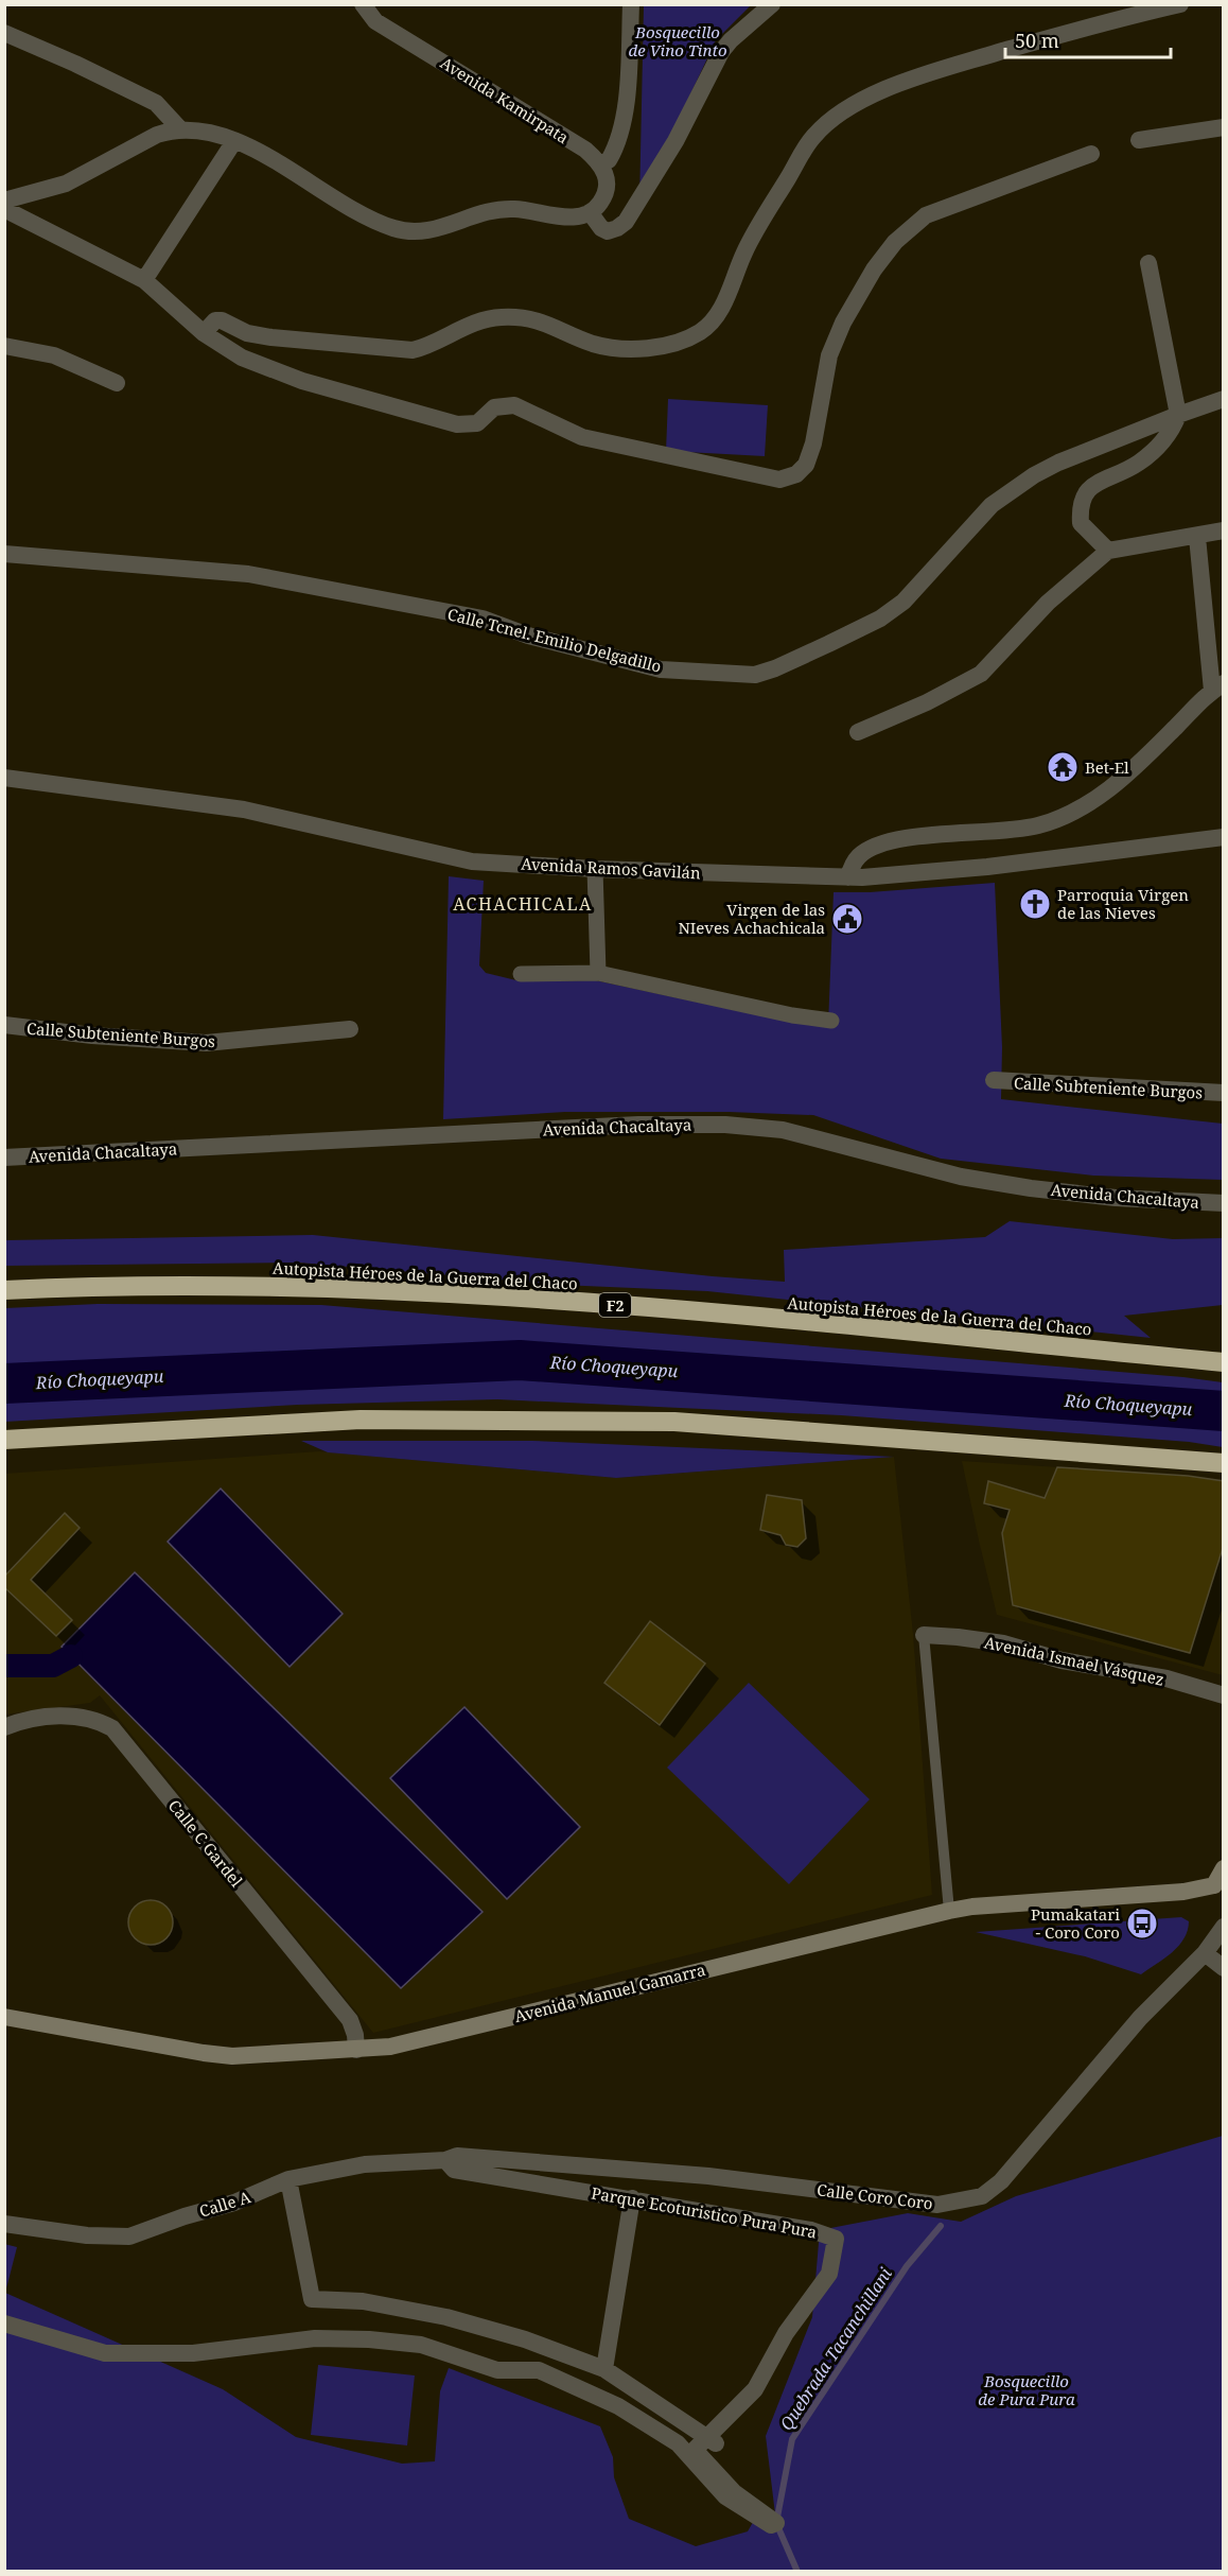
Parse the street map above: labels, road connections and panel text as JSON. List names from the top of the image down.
{
  "streets": {
    "highway": ["Autopista Héroes de la Guerra del Chaco", "F2"],
    "main road": ["Avenida Manuel Gamarra"],
    "street": [
      "Avenida Kamirpata",
      "Calle Tcnel. Emilio Delgadillo",
      "Avenida Ramos Gavilán",
      "Calle Subteniente Burgos",
      "Avenida Chacaltaya",
      "Avenida Ismael Vásquez",
      "Calle C Gardel",
      "Calle Coro Coro",
      "Calle A",
      "Parque Ecoturistico Pura Pura"
    ]
  },
  "crossings": [
    ["Calle C Gardel", "Avenida Manuel Gamarra"],
    ["Calle Coro Coro", "Calle A"],
    ["Calle Coro Coro", "Parque Ecoturistico Pura Pura"],
    ["Calle A", "Parque Ecoturistico Pura Pura"]
  ],
  "districts": ["ACHACHICALA"],
  "water": ["Río Choqueyapu", "Quebrada Tacanchillani"],
  "parks": ["Bosquecillo de Vino Tinto", "Bosquecillo de Pura Pura"],
  "places": {
    "temple": ["Bet-El"],
    "church": ["Parroquia Virgen de las Nieves"],
    "public building": ["Virgen de las NIeves Achachicala"],
    "bus stop": ["Pumakatari - Coro Coro"]
  },
  "scale_bar": "50 m"
}
